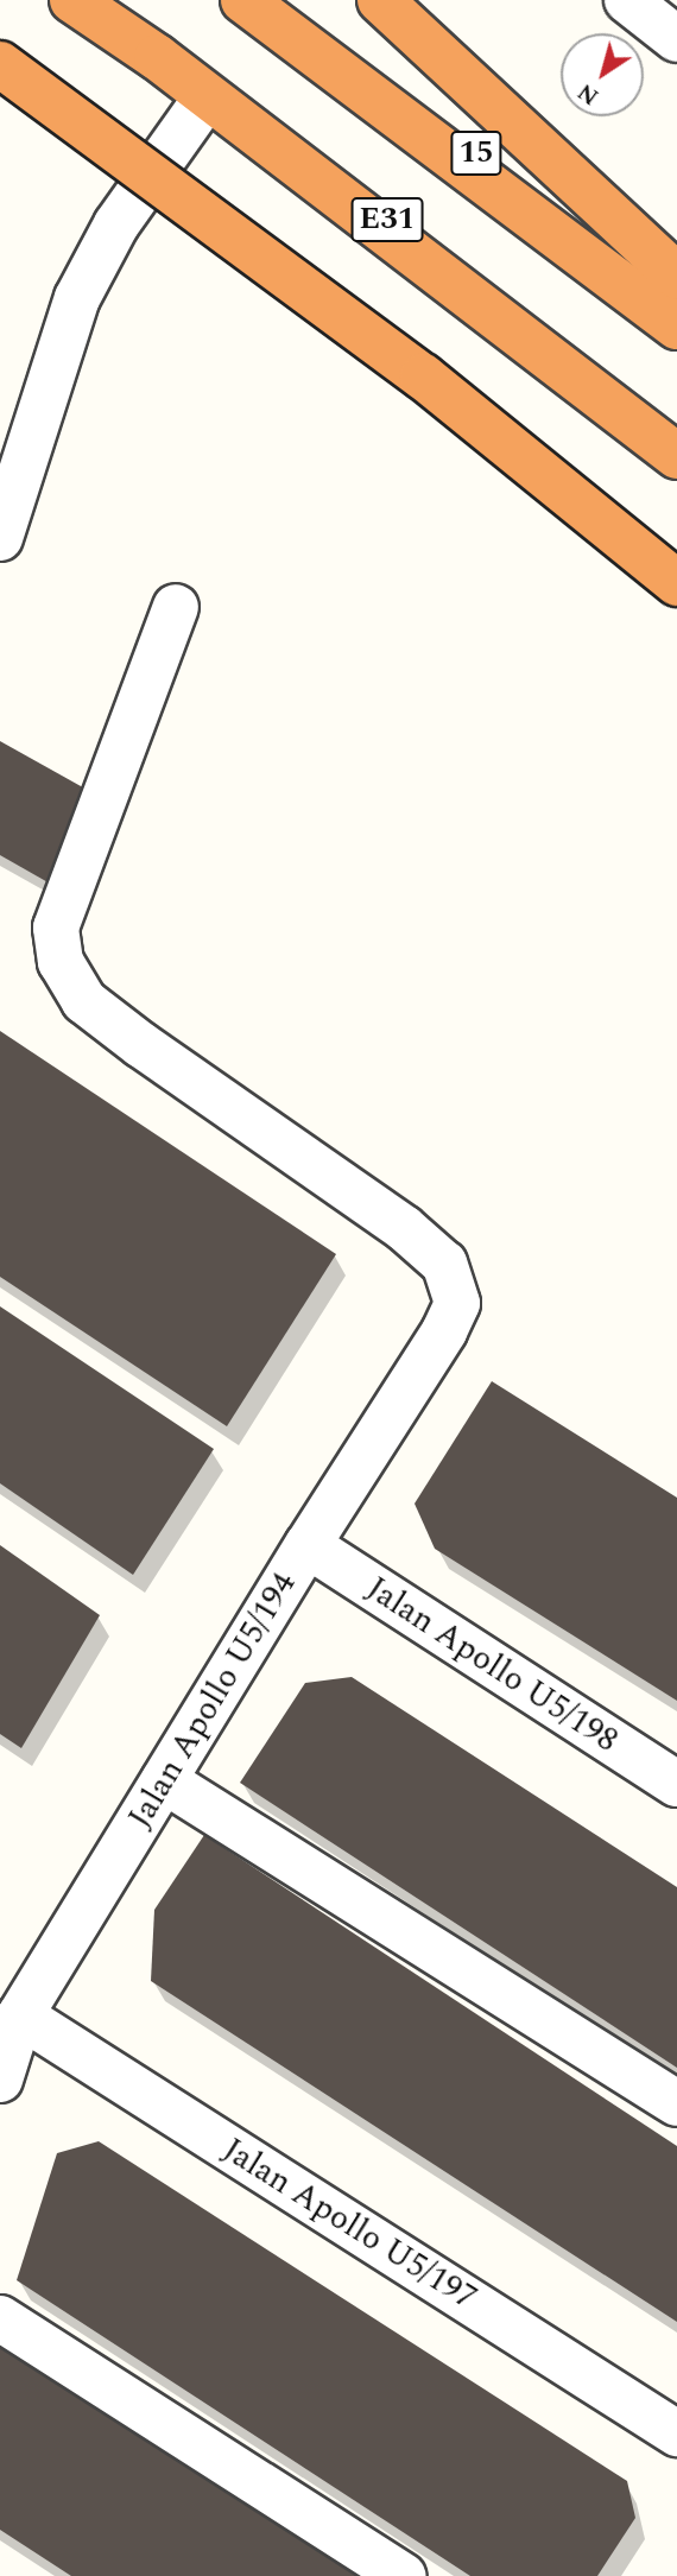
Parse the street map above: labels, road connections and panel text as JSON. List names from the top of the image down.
{
  "streets": {
    "highway": ["15", "E31"],
    "street": ["Jalan Apollo U5/198", "Jalan Apollo U5/194", "Jalan Apollo U5/197"]
  },
  "crossings": [
    ["Jalan Apollo U5/198", "Jalan Apollo U5/194"],
    ["Jalan Apollo U5/194", "Jalan Apollo U5/197"]
  ],
  "north": "bottom left"
}
